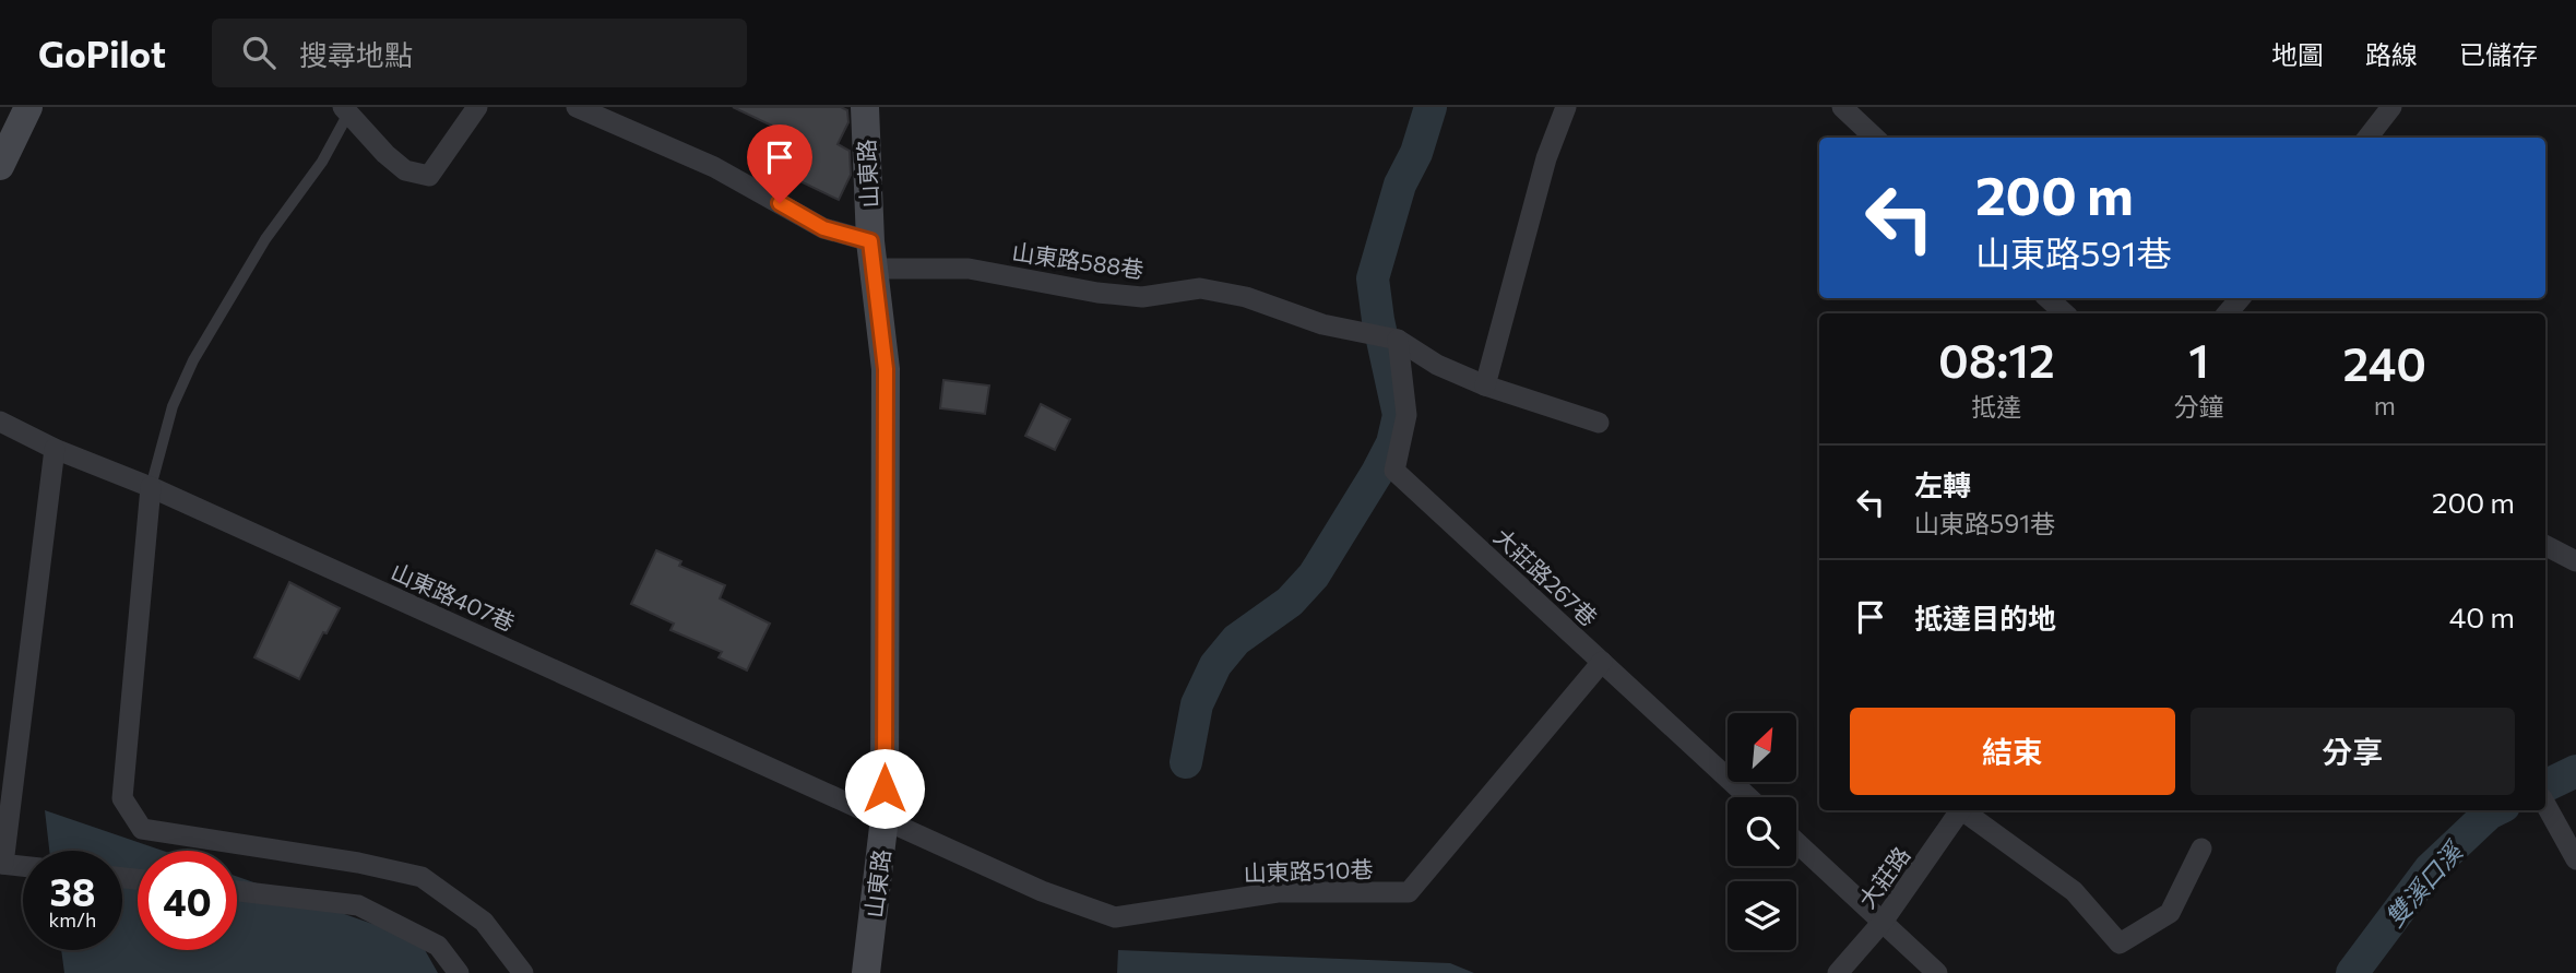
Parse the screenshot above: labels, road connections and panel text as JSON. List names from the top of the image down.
{
  "streets": {
    "street": [
      "山東路",
      "山東路588巷",
      "大莊路267巷",
      "山東路407巷",
      "山東路510巷",
      "大莊路"
    ]
  },
  "crossings": [
    ["山東路", "山東路588巷"],
    ["山東路", "山東路407巷"],
    ["山東路", "山東路510巷"],
    ["山東路588巷", "大莊路267巷"],
    ["大莊路267巷", "山東路510巷"],
    ["山東路407巷", "山東路510巷"]
  ],
  "water": ["雙溪口溪"],
  "north": "top right",
  "page": {
    "header": "GoPilot",
    "search": "搜尋地點",
    "nav": ["地圖", "路線", "已儲存"],
    "turn": ["200 m", "山東路591巷"],
    "eta": [
      "08:12",
      "抵達",
      "1",
      "分鐘",
      "240",
      "m"
    ],
    "list": [
      {
        "name": "左轉",
        "note": "山東路591巷",
        "value": "200 m"
      },
      {
        "name": "抵達目的地",
        "value": "40 m"
      }
    ],
    "buttons": ["結束", "分享"],
    "speed": "38 km/h",
    "limit": "40"
  }
}
